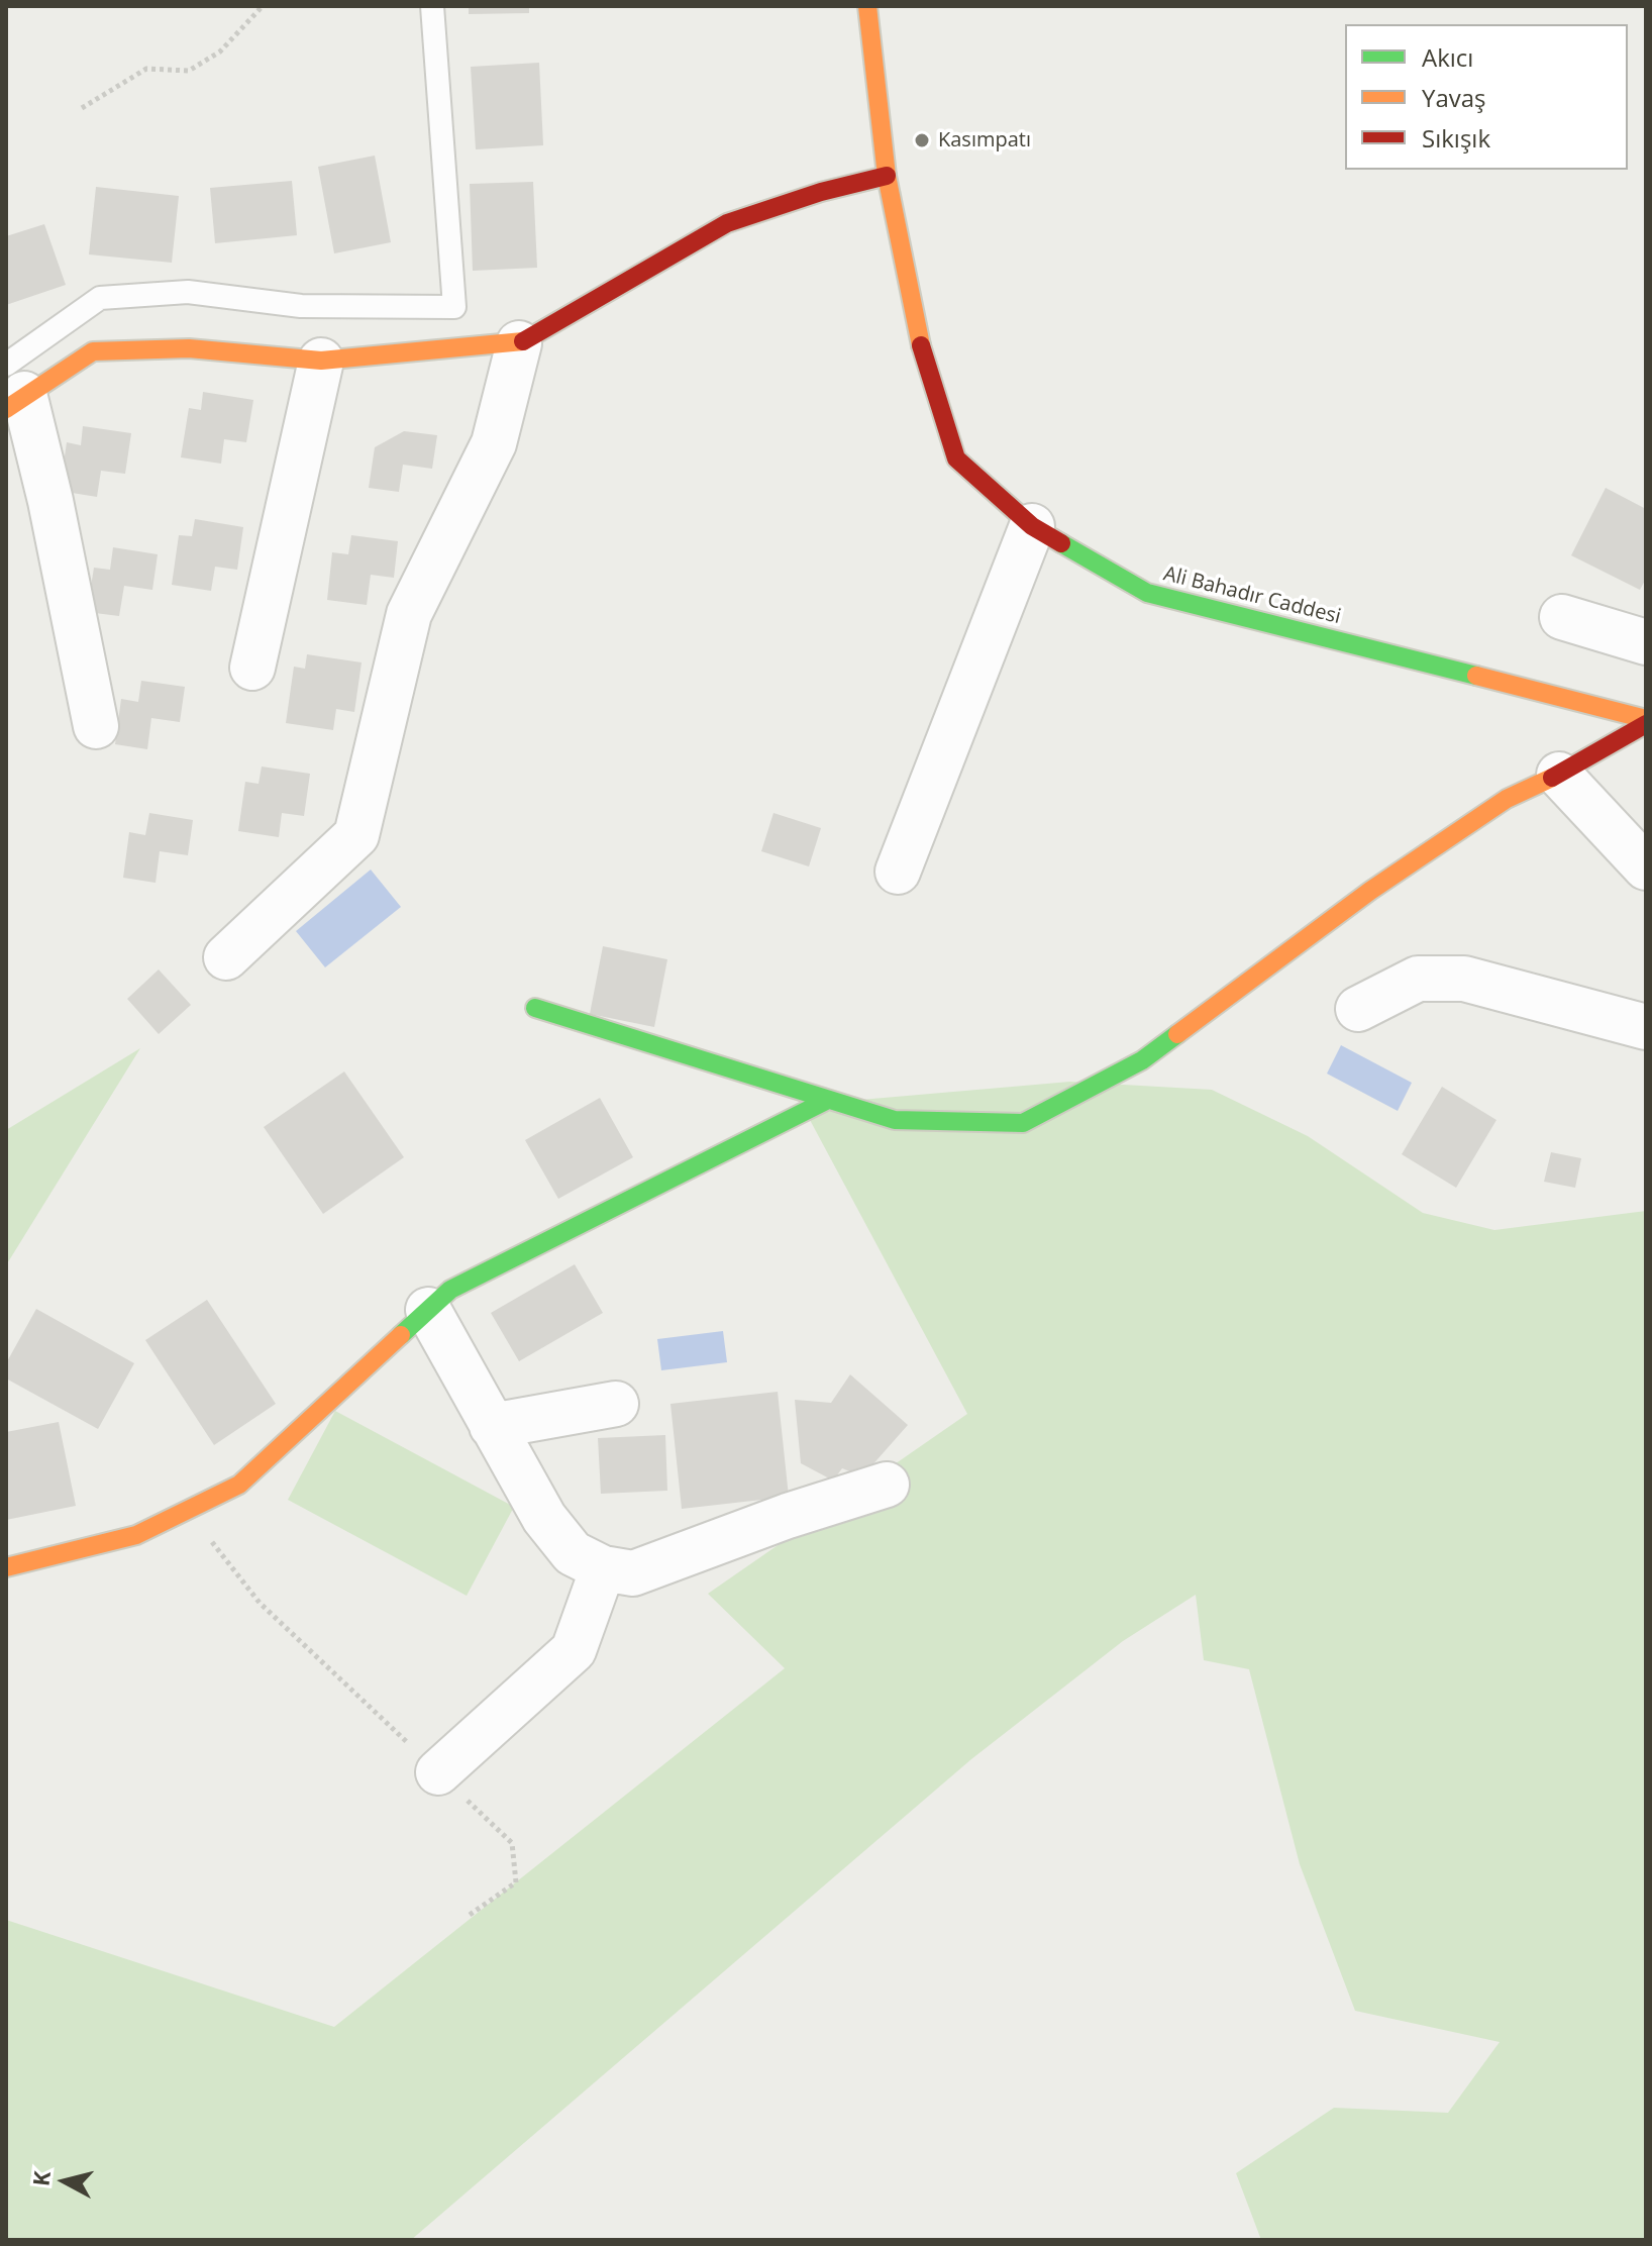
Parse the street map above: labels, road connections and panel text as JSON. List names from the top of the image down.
{
  "streets": {
    "street": ["Ali Bahadır Caddesi"]
  },
  "places": ["Kasımpatı"],
  "legend": ["Akıcı", "Yavaş", "Sıkışık"],
  "north": "left"
}
